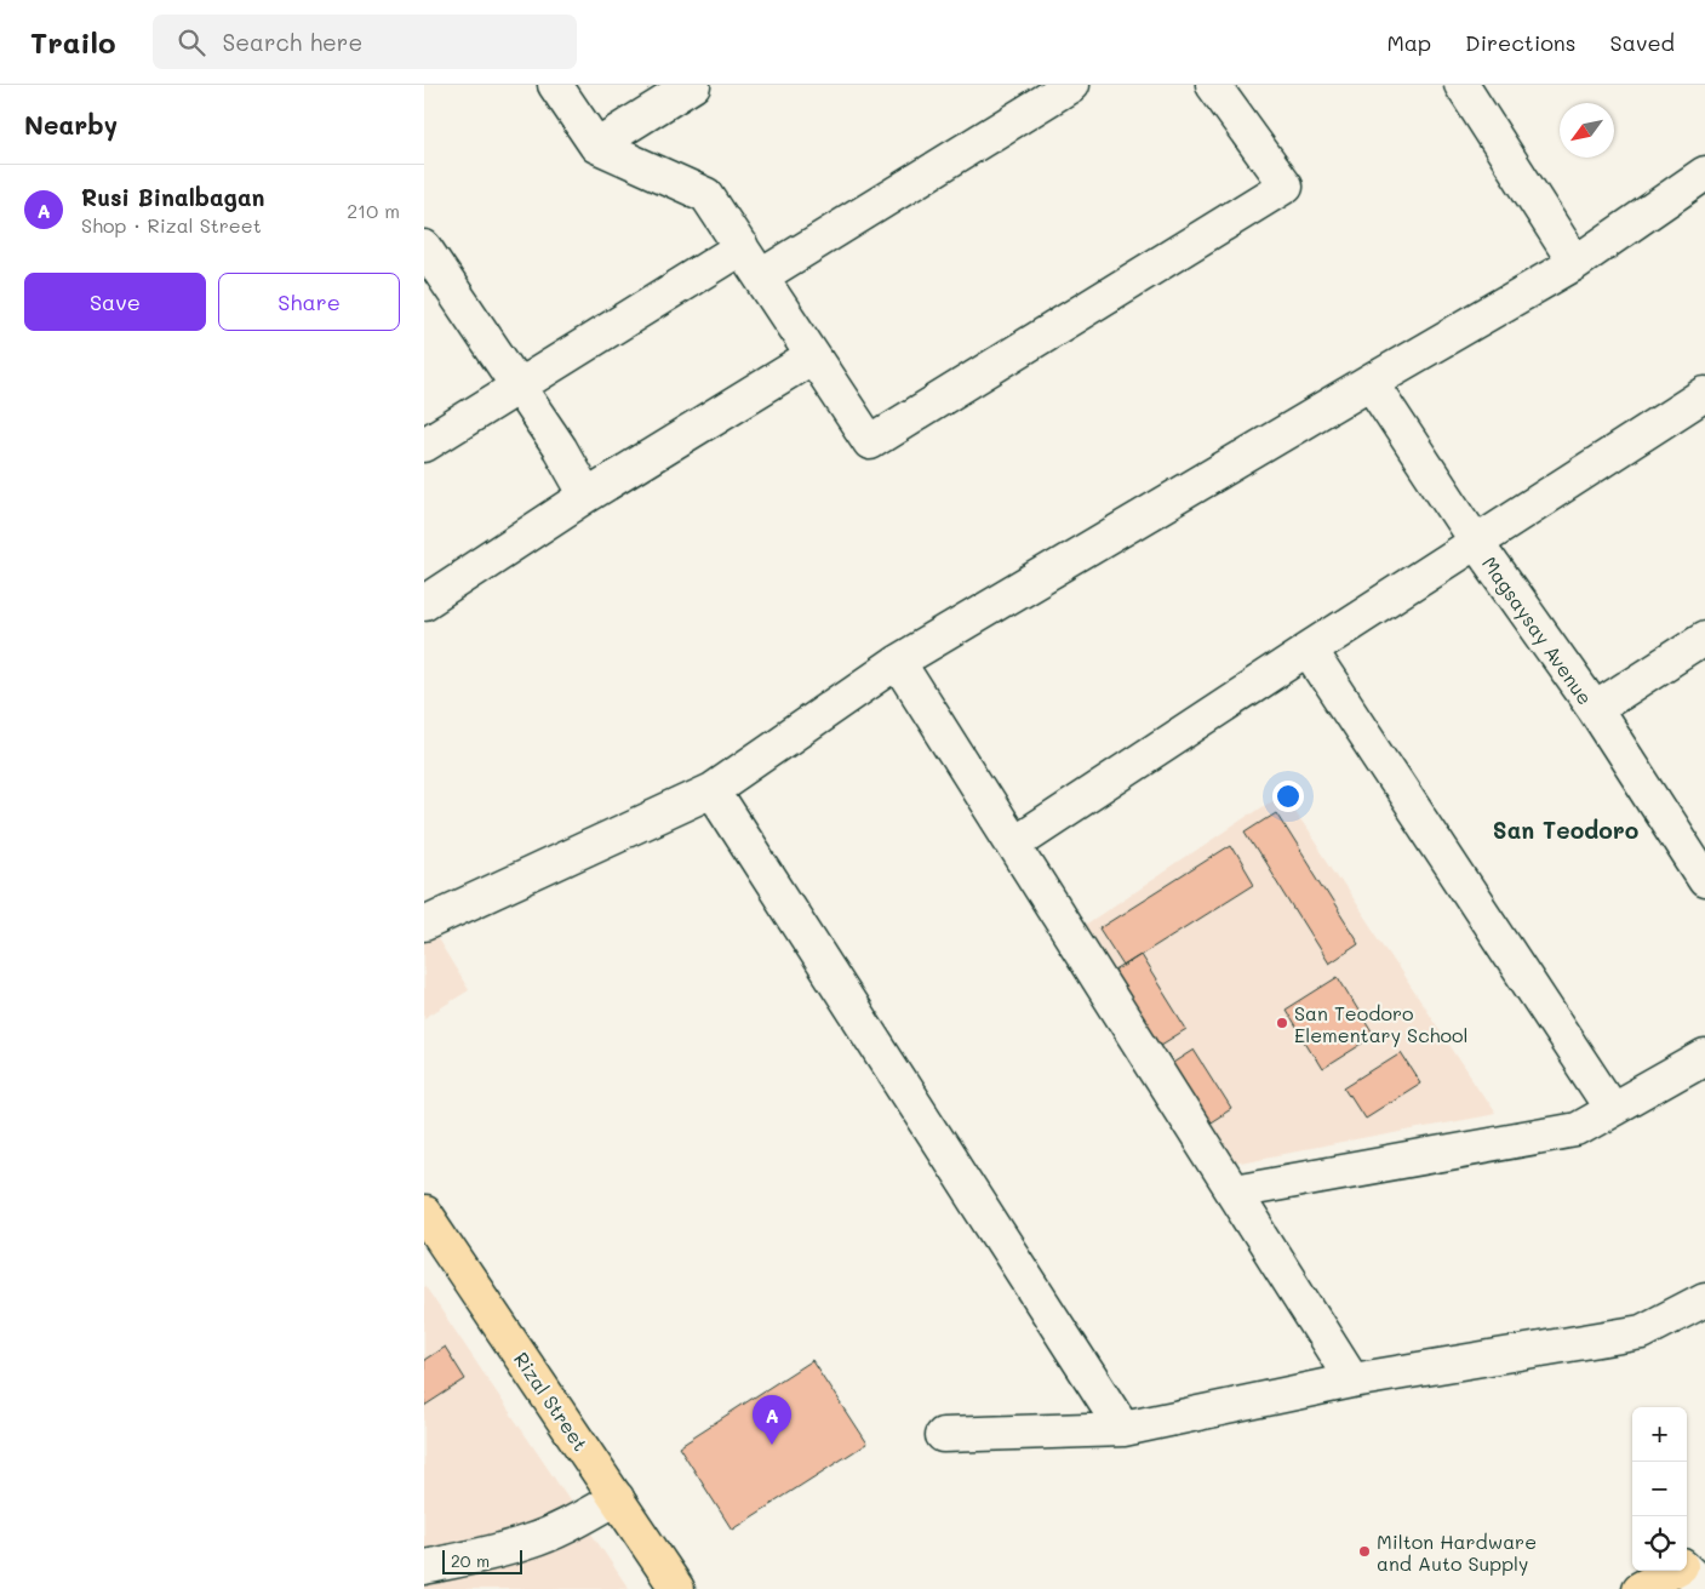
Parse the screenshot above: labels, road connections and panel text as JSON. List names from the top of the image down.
{
  "streets": {
    "highway": ["Rizal Street"],
    "street": ["Magsaysay Avenue"]
  },
  "districts": ["San Teodoro"],
  "places": ["San Teodoro Elementary School", "Milton Hardware and Auto Supply"],
  "scale_bar": "20 m",
  "north": "bottom left",
  "page": {
    "header": "Trailo",
    "search": "Search here",
    "nav": ["Map", "Directions", "Saved"],
    "heading": "Nearby",
    "list": [
      {
        "mark": "A",
        "name": "Rusi Binalbagan",
        "note": "Shop · Rizal Street",
        "value": "210 m"
      }
    ],
    "buttons": ["Save", "Share"],
    "pins": "A",
    "map_buttons": ["+", "−"],
    "scale": "20 m"
  }
}
